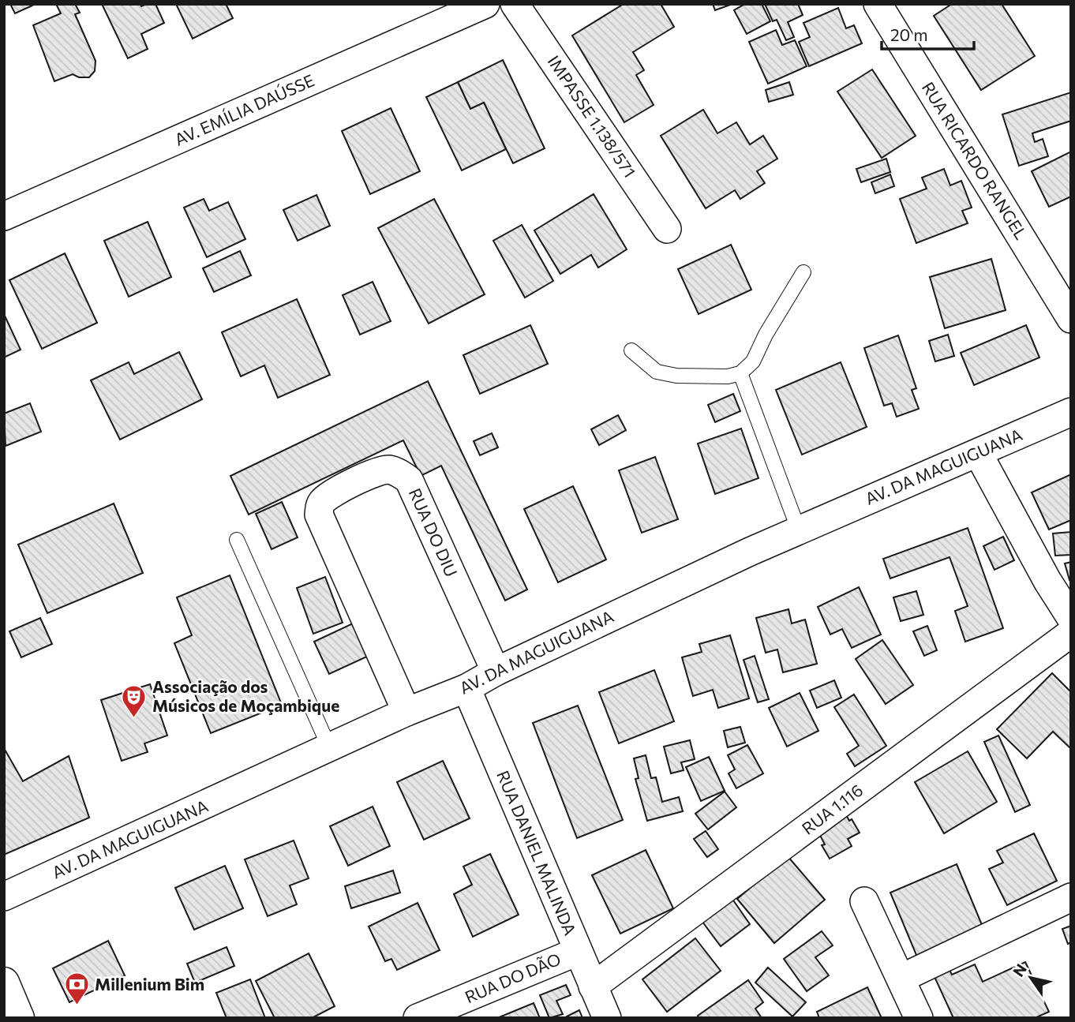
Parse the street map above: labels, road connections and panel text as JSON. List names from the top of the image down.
{
  "streets": {
    "street": [
      "AV. EMÍLIA DAÚSSE",
      "IMPASSE 1.138/571",
      "RUA RICARDO RANGEL",
      "AV. DA MAGUIGUANA",
      "RUA DO DIU",
      "RUA 1.116",
      "RUA DANIEL MALINDA",
      "RUA DO DÃO"
    ]
  },
  "crossings": [
    ["AV. DA MAGUIGUANA", "RUA DO DIU"],
    ["AV. DA MAGUIGUANA", "RUA DANIEL MALINDA"],
    ["RUA 1.116", "RUA DANIEL MALINDA"],
    ["RUA DANIEL MALINDA", "RUA DO DÃO"]
  ],
  "places": {
    "theatre": ["Associação dos Músicos de Moçambique"],
    "bank": ["Millenium Bim"]
  },
  "scale_bar": "20 m",
  "north": "top left"
}
